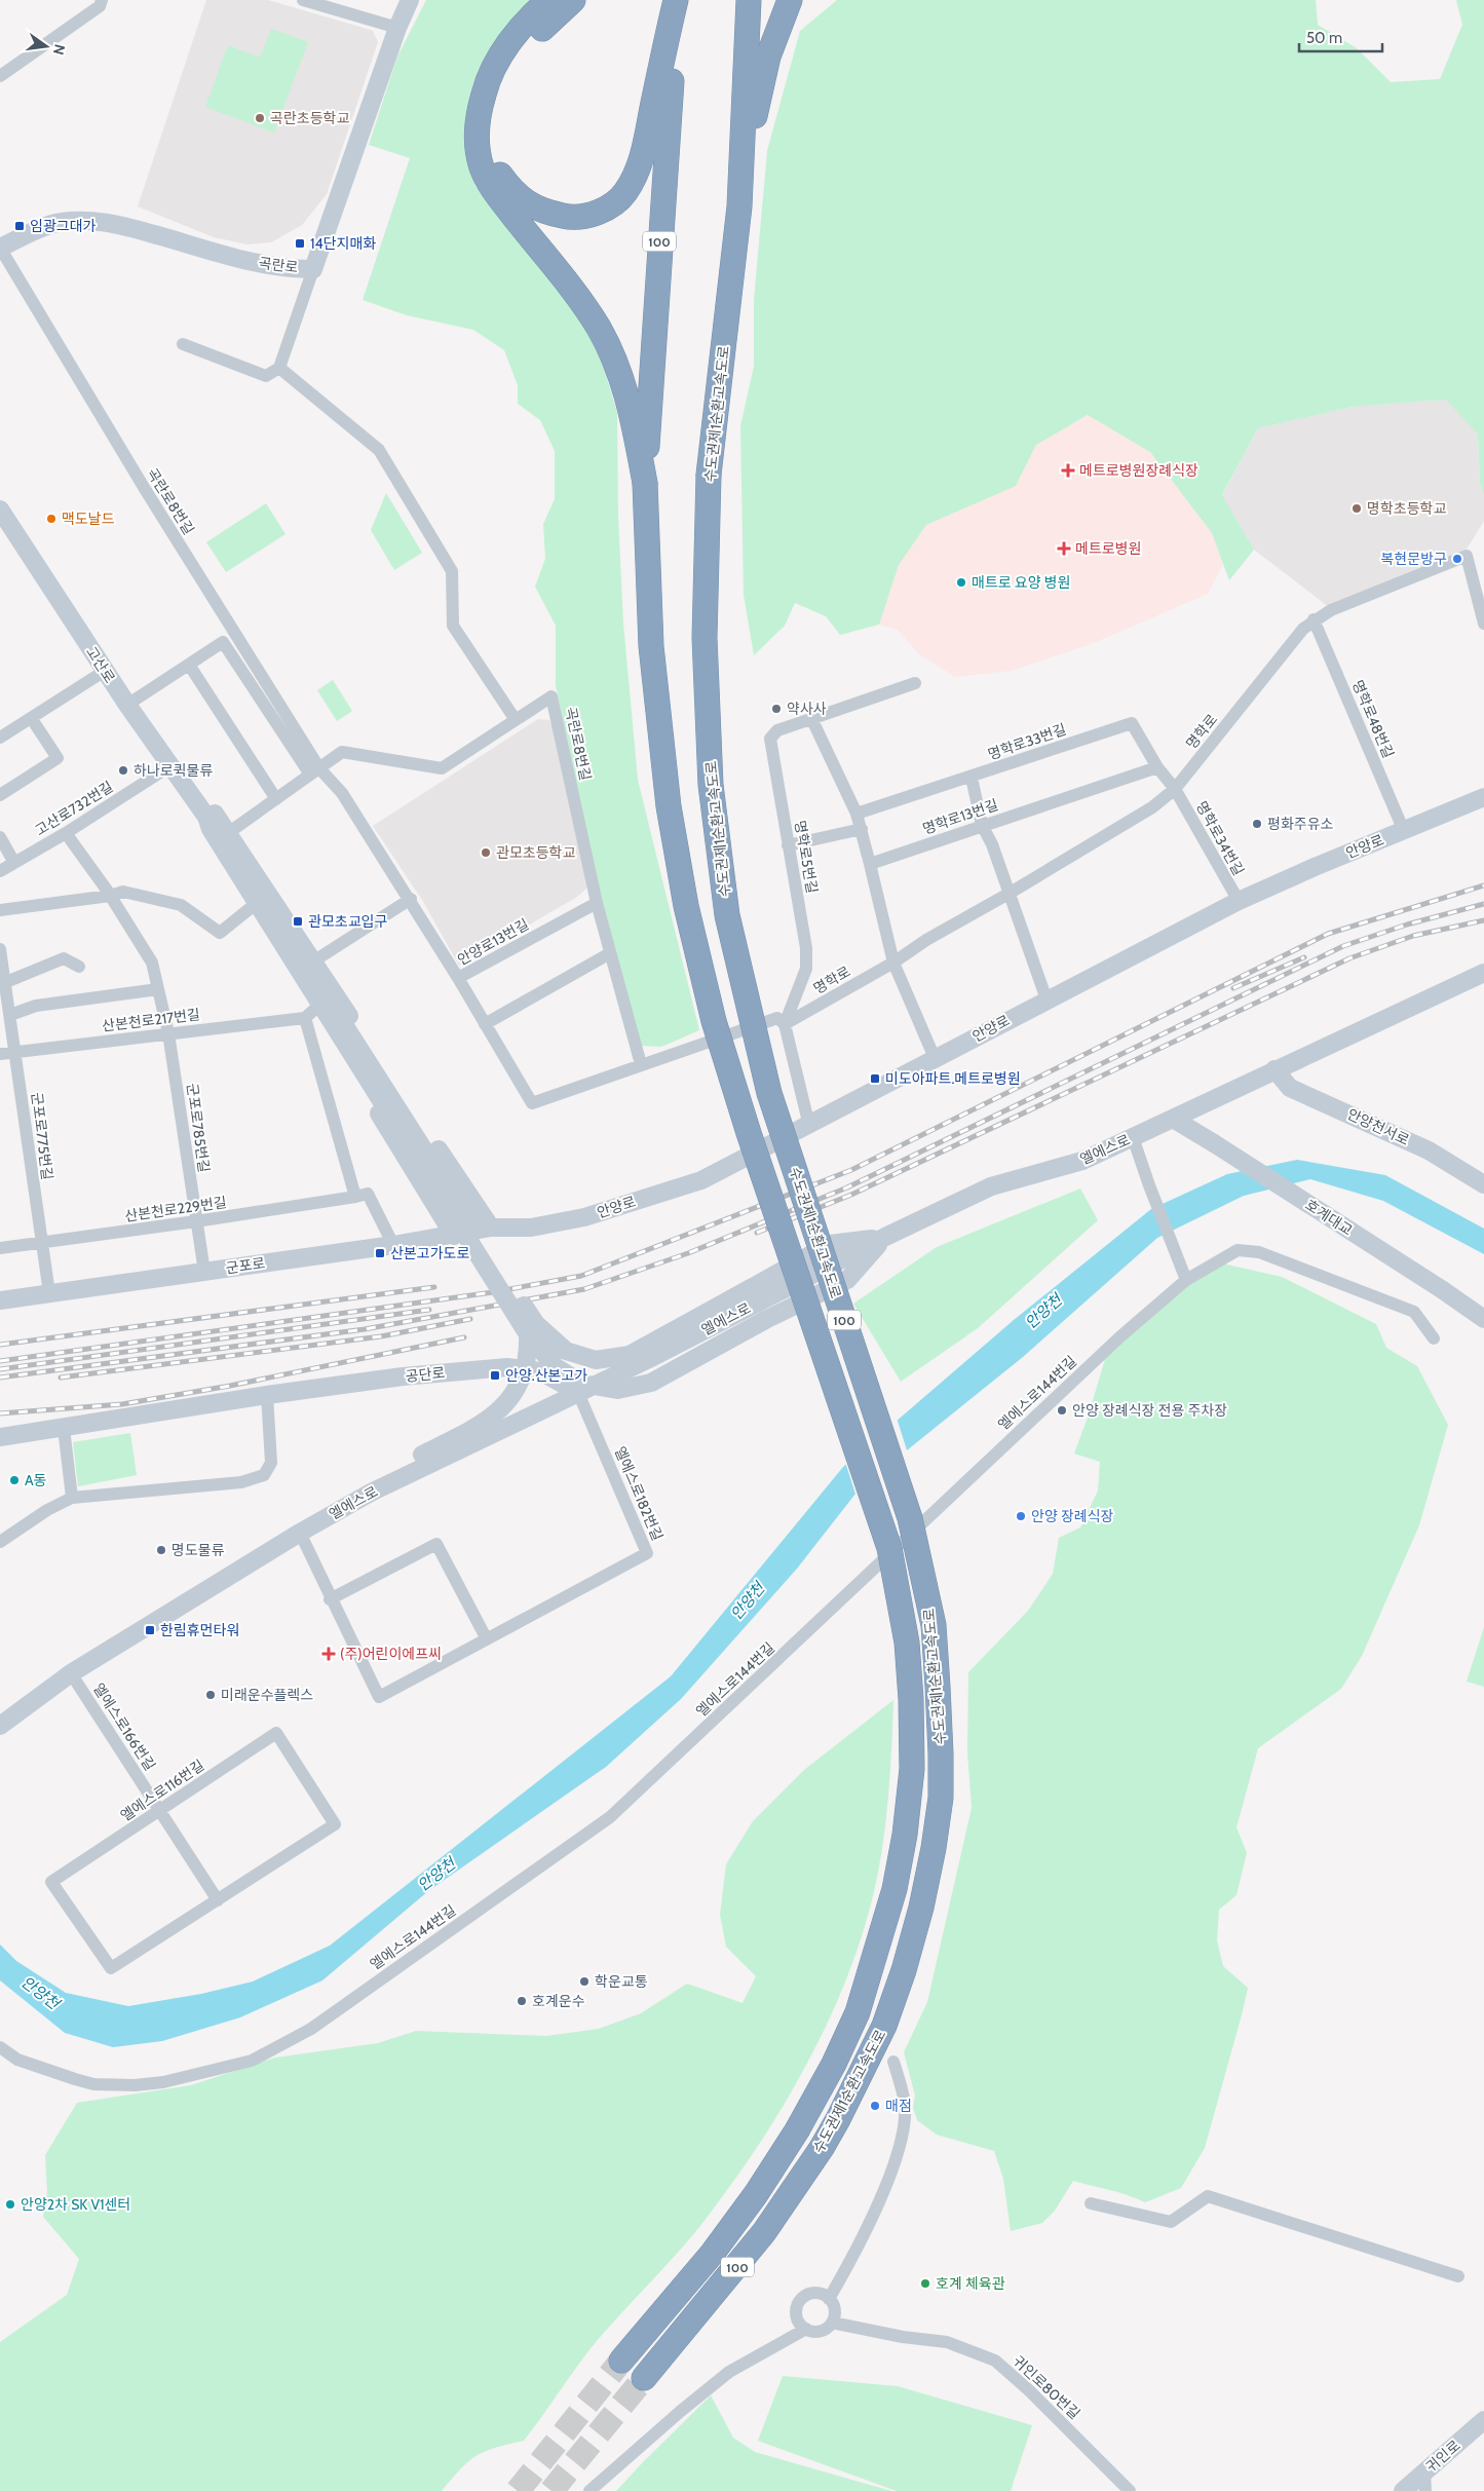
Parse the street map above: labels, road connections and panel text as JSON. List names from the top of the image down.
{
  "streets": {
    "highway": ["100", "수도권제1순환고속도로"],
    "street": [
      "곡란로",
      "곡란로8번길",
      "고산로",
      "명학로48번길",
      "명학로",
      "명학로33번길",
      "고산로732번길",
      "명학로13번길",
      "명학로34번길",
      "안양로",
      "명학로5번길",
      "안양로13번길",
      "산본천로217번길",
      "안양천서로",
      "군포로785번길",
      "군포로775번길",
      "엘에스로",
      "산본천로229번길",
      "호계대교",
      "군포로",
      "공단로",
      "엘에스로144번길",
      "엘에스로182번길",
      "엘에스로166번길",
      "엘에스로116번길",
      "귀인로80번길",
      "귀인로"
    ]
  },
  "crossings": [
    ["곡란로", "곡란로8번길"],
    ["곡란로8번길", "안양로13번길"],
    ["명학로48번길", "명학로"],
    ["명학로48번길", "안양로"],
    ["명학로", "명학로33번길"],
    ["명학로", "명학로34번길"],
    ["명학로", "명학로5번길"],
    ["명학로", "안양로13번길"],
    ["명학로33번길", "명학로13번길"],
    ["명학로33번길", "명학로34번길"],
    ["고산로732번길", "군포로785번길"],
    ["명학로34번길", "안양로"],
    ["안양로", "군포로"],
    ["명학로5번길", "안양로13번길"],
    ["산본천로217번길", "군포로785번길"],
    ["산본천로217번길", "군포로775번길"],
    ["안양천서로", "엘에스로"],
    ["군포로785번길", "산본천로229번길"],
    ["군포로785번길", "군포로"],
    ["군포로775번길", "산본천로229번길"],
    ["군포로775번길", "군포로"],
    ["엘에스로", "호계대교"],
    ["엘에스로", "공단로"],
    ["엘에스로", "엘에스로182번길"],
    ["엘에스로", "엘에스로166번길"],
    ["공단로", "엘에스로182번길"],
    ["엘에스로166번길", "엘에스로116번길"]
  ],
  "water": ["안양천"],
  "places": {
    "other": [
      "곡란초등학교",
      "명학초등학교",
      "맥도날드",
      "복현문방구",
      "매트로 요양 병원",
      "약사사",
      "하나로퀵물류",
      "평화주유소",
      "관모초등학교",
      "안양 장례식장 전용 주차장",
      "A동",
      "안양 장례식장",
      "명도물류",
      "미래운수플렉스",
      "학운교통",
      "호계운수",
      "매점",
      "안양2차 SK V1센터",
      "호계 체육관"
    ],
    "transit": [
      "임광그대가",
      "14단지매화",
      "관모초교입구",
      "미도아파트.메트로병원",
      "산본고가도로",
      "안양.산본고가",
      "한림휴먼타워"
    ],
    "health": ["메트로병원장례식장", "메트로병원", "(주)어린이에프씨"]
  },
  "scale_bar": "50 m",
  "north": "right"
}
